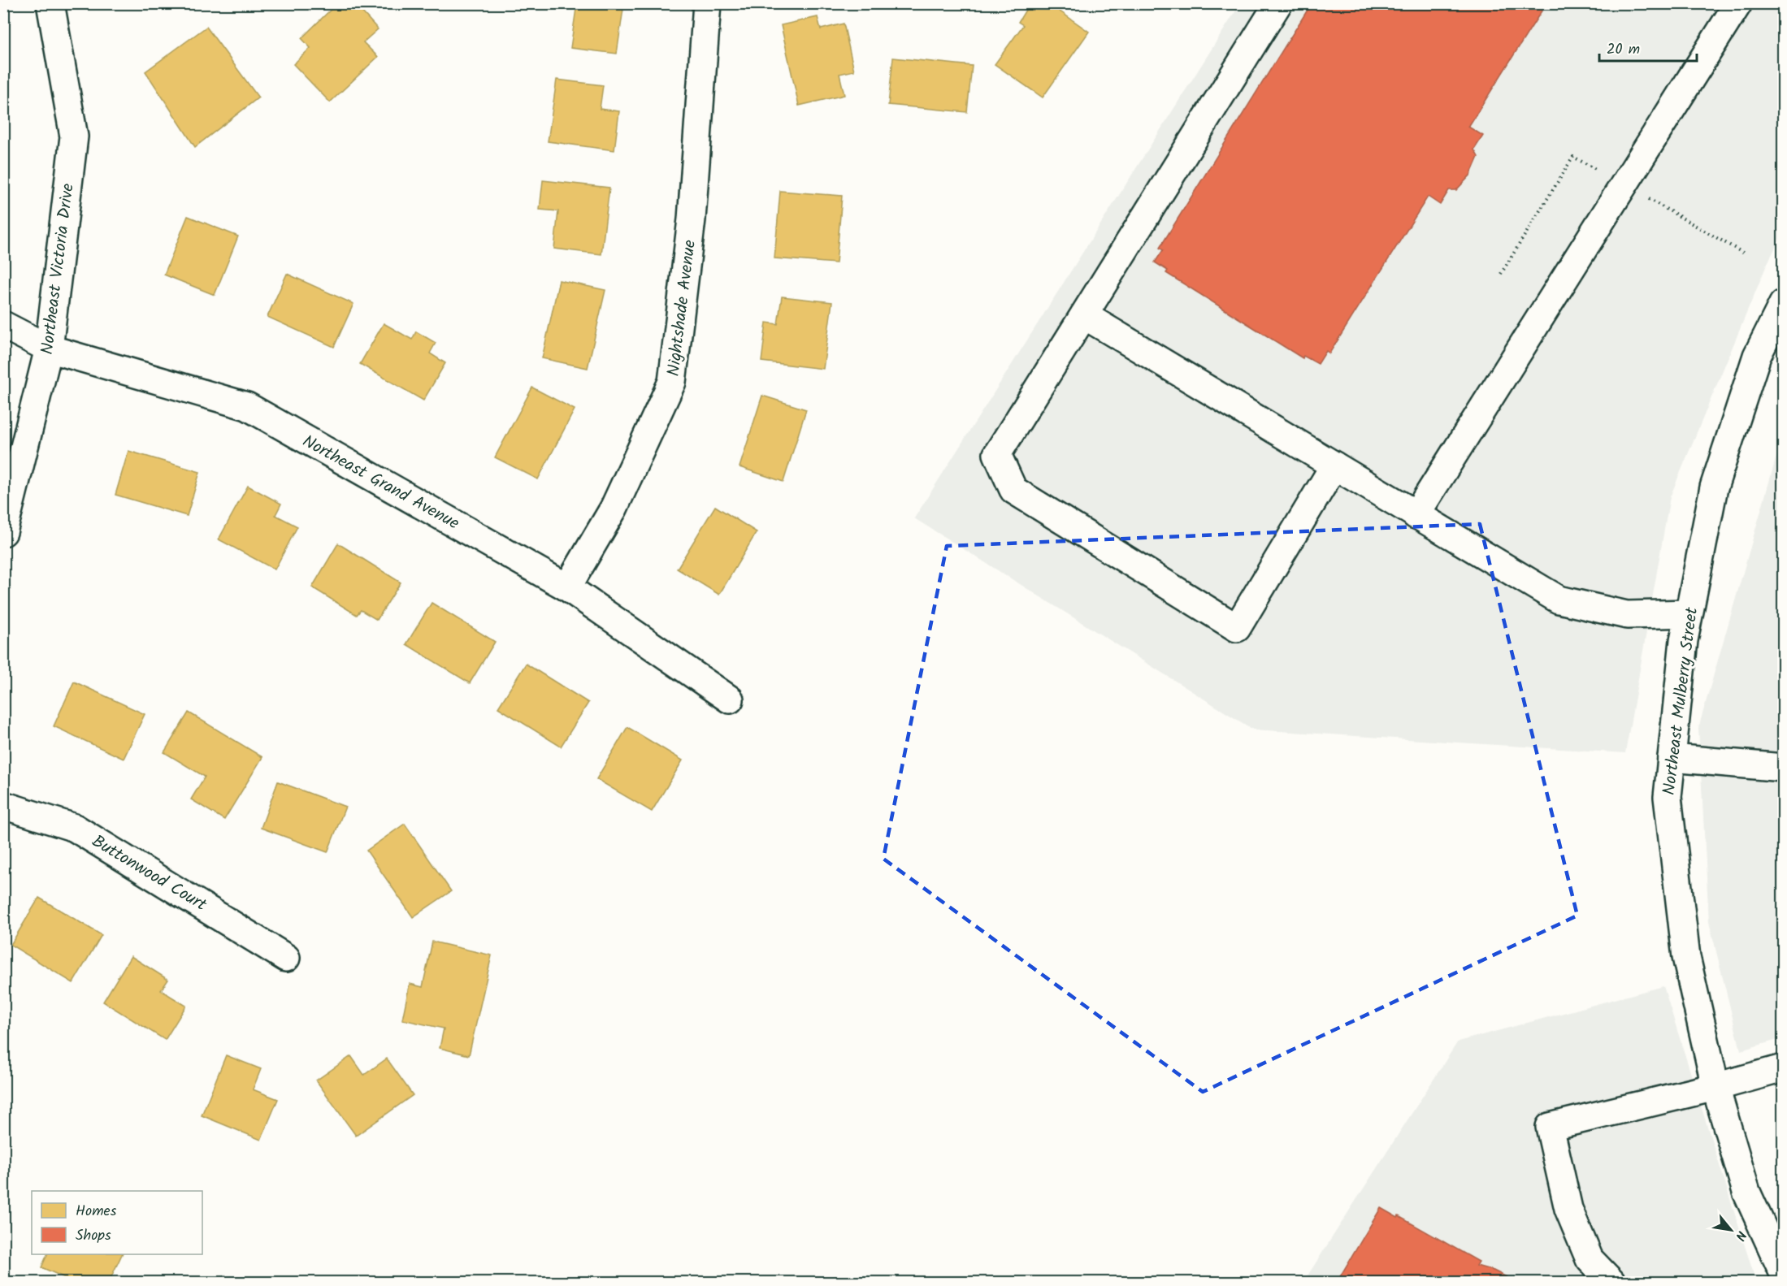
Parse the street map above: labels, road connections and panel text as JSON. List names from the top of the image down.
{
  "streets": {
    "street": [
      "Northeast Victoria Drive",
      "Nightshade Avenue",
      "Northeast Grand Avenue",
      "Northeast Mulberry Street",
      "Buttonwood Court"
    ]
  },
  "crossings": [
    ["Northeast Victoria Drive", "Northeast Grand Avenue"],
    ["Nightshade Avenue", "Northeast Grand Avenue"]
  ],
  "legend": ["Homes", "Shops"],
  "scale_bar": "20 m",
  "north": "bottom right"
}
